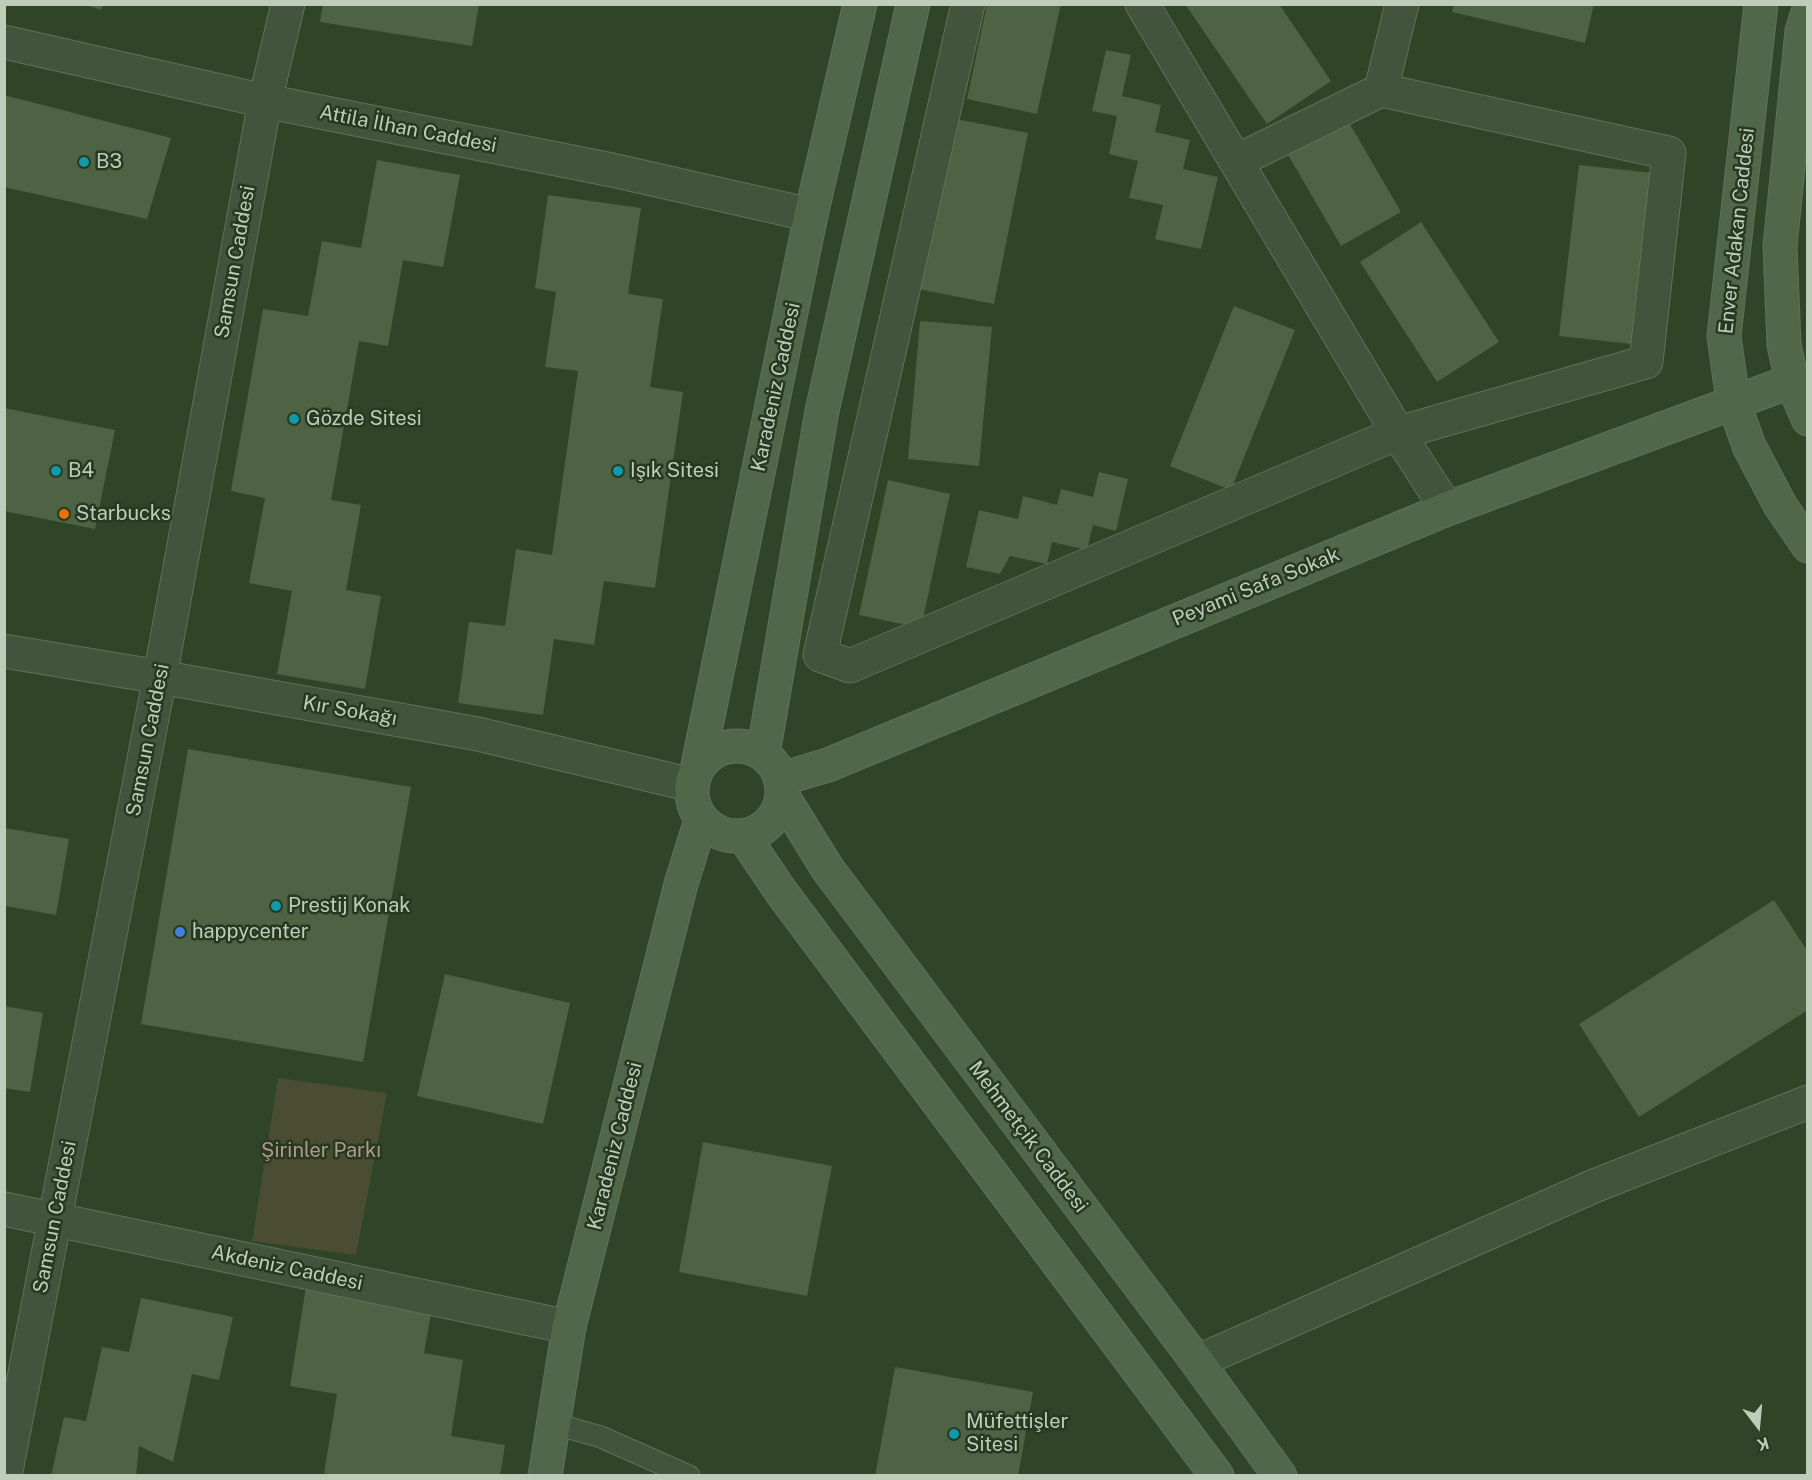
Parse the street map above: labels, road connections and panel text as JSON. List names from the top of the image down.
{
  "streets": {
    "main road": [
      "Enver Adakan Caddesi",
      "Karadeniz Caddesi",
      "Peyami Safa Sokak",
      "Mehmetçik Caddesi"
    ],
    "street": [
      "Attila İlhan Caddesi",
      "Samsun Caddesi",
      "Kır Sokağı",
      "Akdeniz Caddesi"
    ]
  },
  "crossings": [
    ["Attila İlhan Caddesi", "Samsun Caddesi"],
    ["Attila İlhan Caddesi", "Karadeniz Caddesi"],
    ["Enver Adakan Caddesi", "Peyami Safa Sokak"],
    ["Samsun Caddesi", "Kır Sokağı"],
    ["Samsun Caddesi", "Akdeniz Caddesi"],
    ["Karadeniz Caddesi", "Peyami Safa Sokak"],
    ["Karadeniz Caddesi", "Kır Sokağı"],
    ["Karadeniz Caddesi", "Mehmetçik Caddesi"],
    ["Karadeniz Caddesi", "Akdeniz Caddesi"],
    ["Peyami Safa Sokak", "Kır Sokağı"],
    ["Peyami Safa Sokak", "Mehmetçik Caddesi"],
    ["Kır Sokağı", "Mehmetçik Caddesi"]
  ],
  "parks": ["Şirinler Parkı"],
  "places": [
    "B3",
    "Gözde Sitesi",
    "B4",
    "Işık Sitesi",
    "Starbucks",
    "Prestij Konak",
    "happycenter",
    "Müfettişler Sitesi"
  ],
  "north": "bottom"
}
